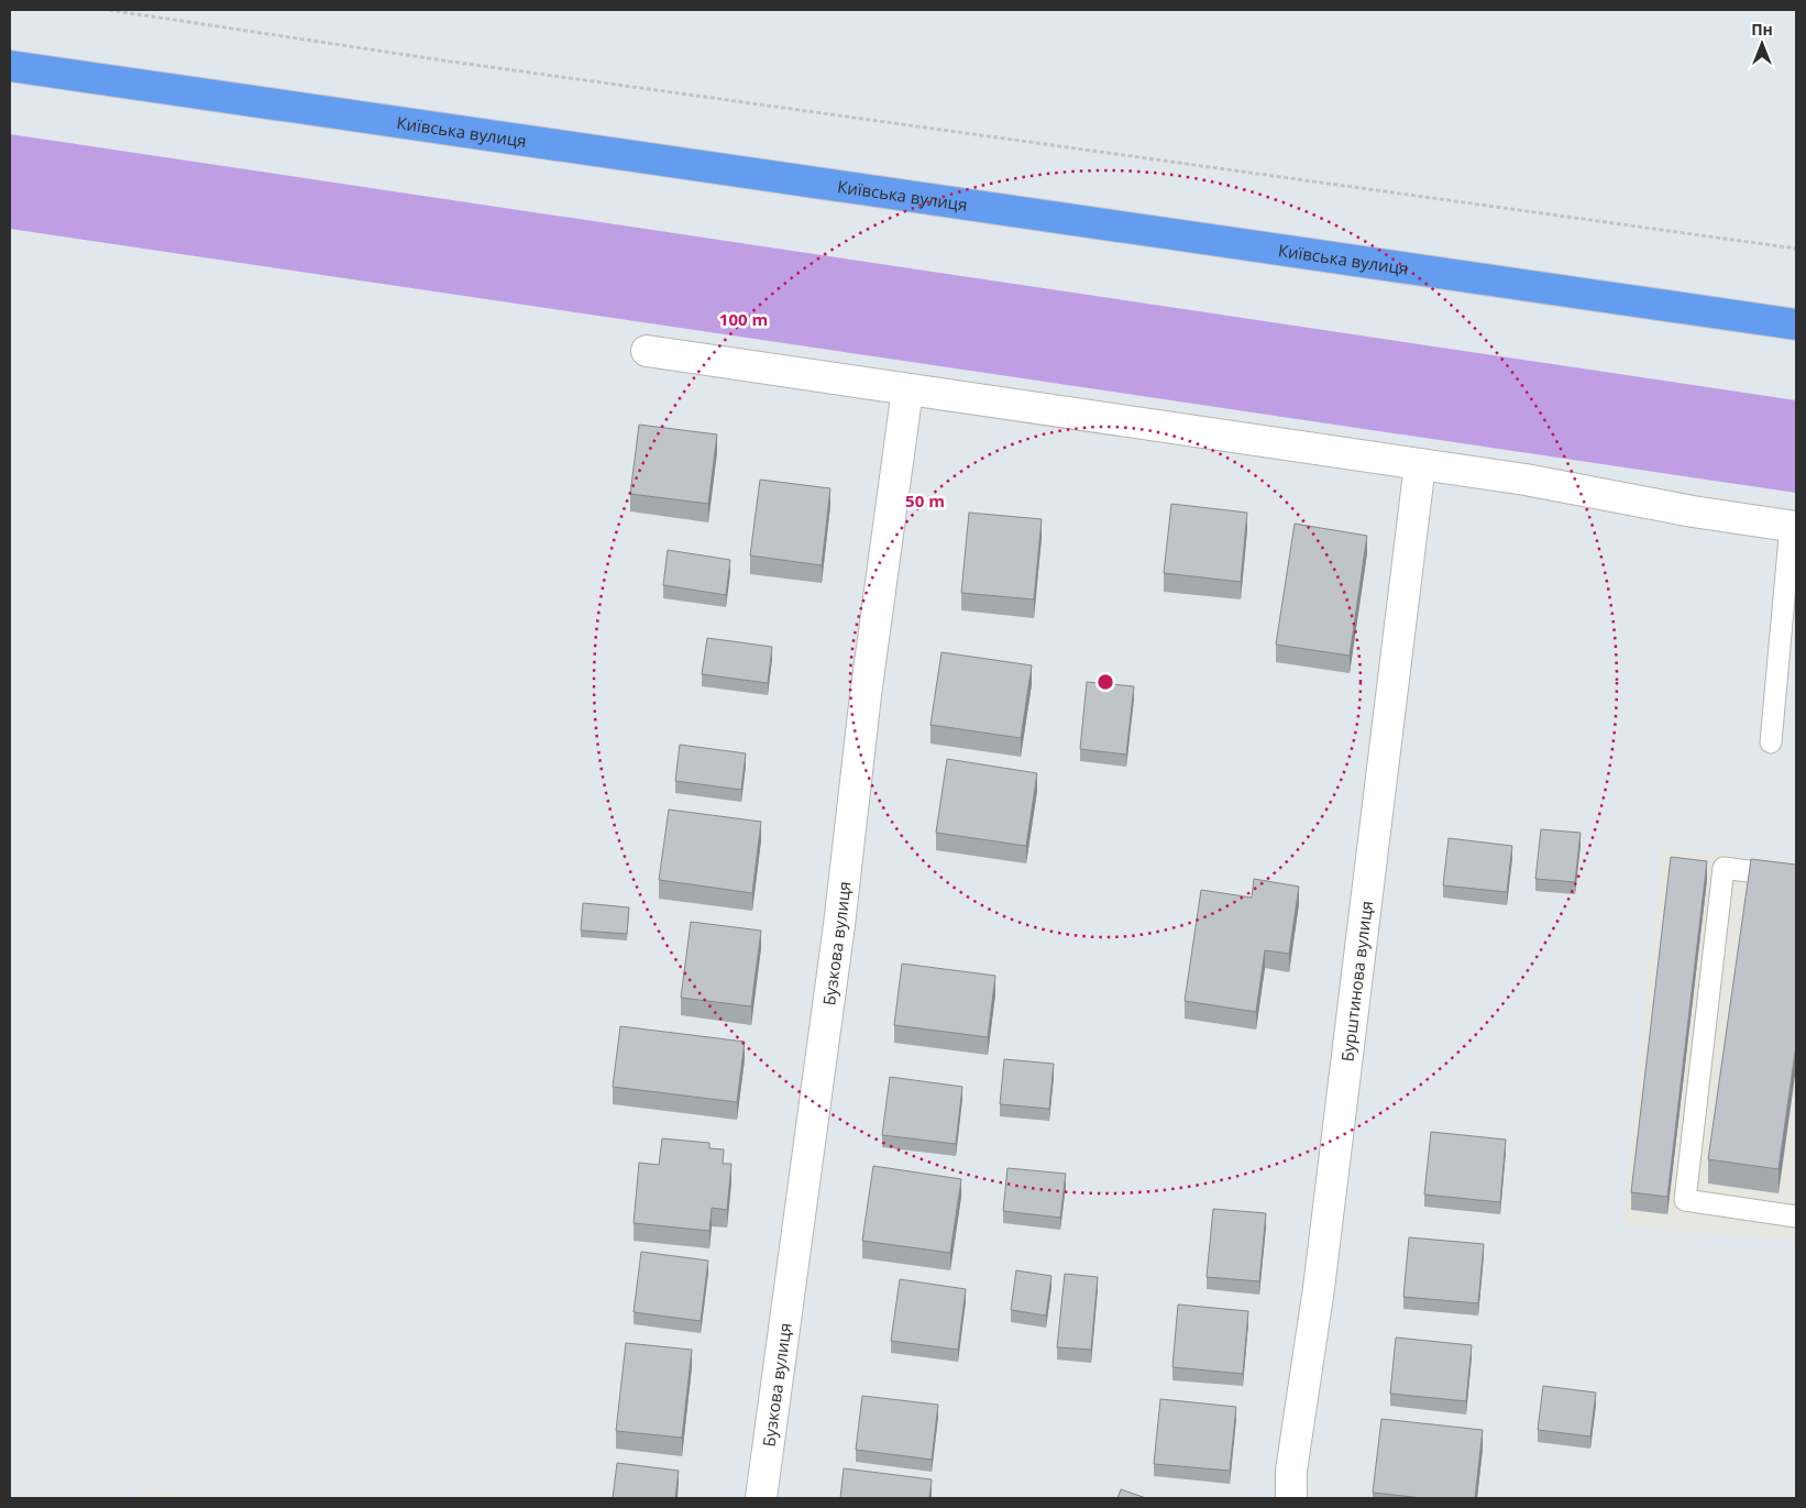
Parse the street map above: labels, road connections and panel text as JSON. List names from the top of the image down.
{
  "streets": {
    "main road": ["Київська вулиця"],
    "street": ["Бузкова вулиця", "Бурштинова вулиця"]
  },
  "north": "top",
  "rings": ["100 m", "50 m"]
}
